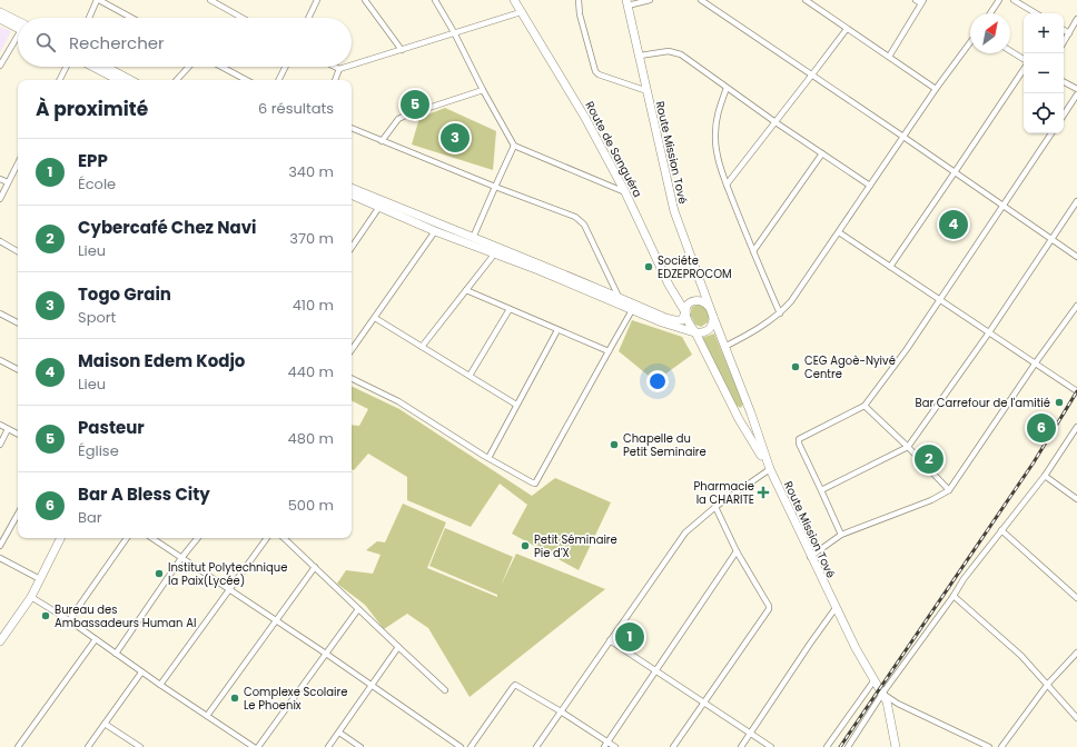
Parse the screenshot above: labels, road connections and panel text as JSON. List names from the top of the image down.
{
  "streets": {
    "street": ["Route de Sanguéra", "Route Mission Tové"]
  },
  "crossings": [
    ["Route de Sanguéra", "Route Mission Tové"]
  ],
  "places": {
    "other": [
      "Sociéte EDZEPROCOM",
      "CEG Agoè-Nyivé Centre",
      "Bar Carrefour de l'amitié",
      "Chapelle du Petit Seminaire",
      "Petit Séminaire Pie d'X",
      "Institut Polytechnique la Paix(Lycée)",
      "Bureau des Ambassadeurs Human AI",
      "Complexe Scolaire Le Phoenix"
    ],
    "health": ["Pharmacie la CHARITE"]
  },
  "north": "top right",
  "page": {
    "map_buttons": ["+", "−"],
    "search": "Rechercher",
    "heading": ["À proximité", "6 résultats"],
    "pins": [
      "5",
      "3",
      "4",
      "6",
      "2",
      "1"
    ],
    "list": [
      {
        "mark": "1",
        "name": "EPP",
        "note": "École",
        "value": "340 m"
      },
      {
        "mark": "2",
        "name": "Cybercafé Chez Navi",
        "note": "Lieu",
        "value": "370 m"
      },
      {
        "mark": "3",
        "name": "Togo Grain",
        "note": "Sport",
        "value": "410 m"
      },
      {
        "mark": "4",
        "name": "Maison Edem Kodjo",
        "note": "Lieu",
        "value": "440 m"
      },
      {
        "mark": "5",
        "name": "Pasteur",
        "note": "Église",
        "value": "480 m"
      },
      {
        "mark": "6",
        "name": "Bar A Bless City",
        "note": "Bar",
        "value": "500 m"
      }
    ]
  }
}
